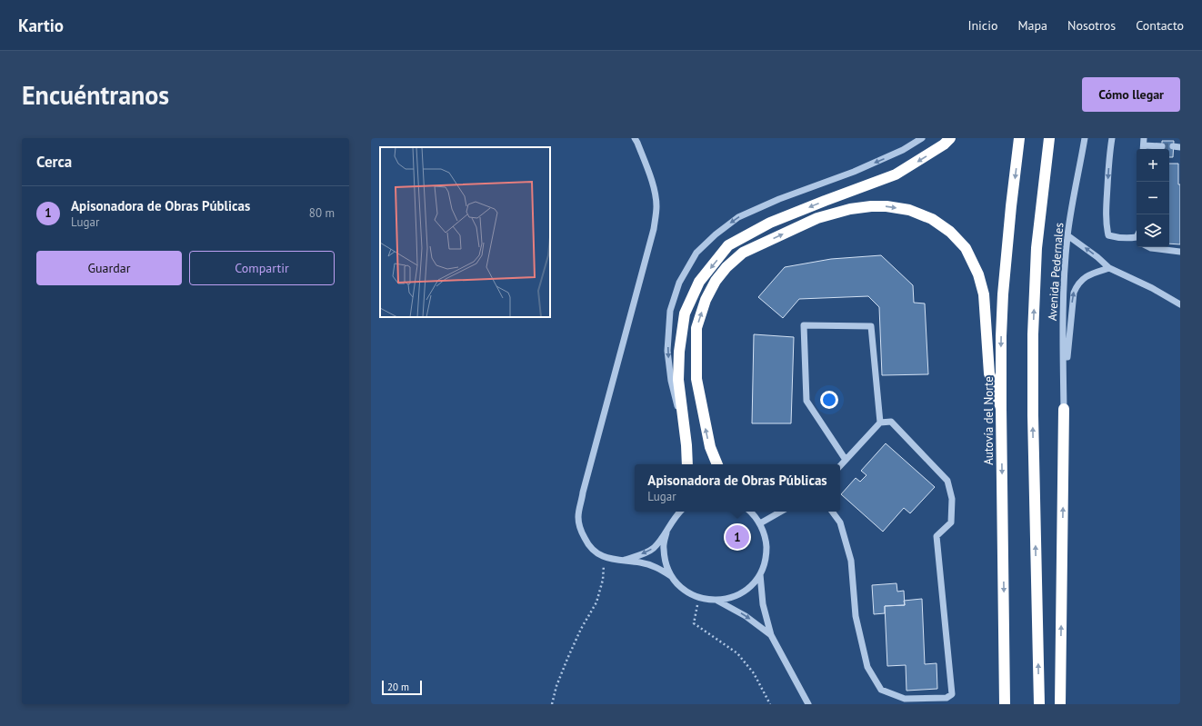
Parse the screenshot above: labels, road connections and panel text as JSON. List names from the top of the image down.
{
  "streets": {
    "highway": ["Autovía del Norte"],
    "street": ["Avenida Pedernales"]
  },
  "scale_bar": "20 m",
  "page": {
    "header": "Kartio",
    "nav": [
      "Inicio",
      "Mapa",
      "Nosotros",
      "Contacto"
    ],
    "buttons": [
      "Cómo llegar",
      ["Guardar", "Compartir"]
    ],
    "title": "Encuéntranos",
    "heading": "Cerca",
    "map_buttons": ["+", "−"],
    "list": [
      {
        "mark": "1",
        "name": "Apisonadora de Obras Públicas",
        "note": "Lugar",
        "value": "80 m"
      }
    ],
    "popup": ["Apisonadora de Obras Públicas", "Lugar"],
    "pins": "1",
    "scale": "20 m"
  }
}
